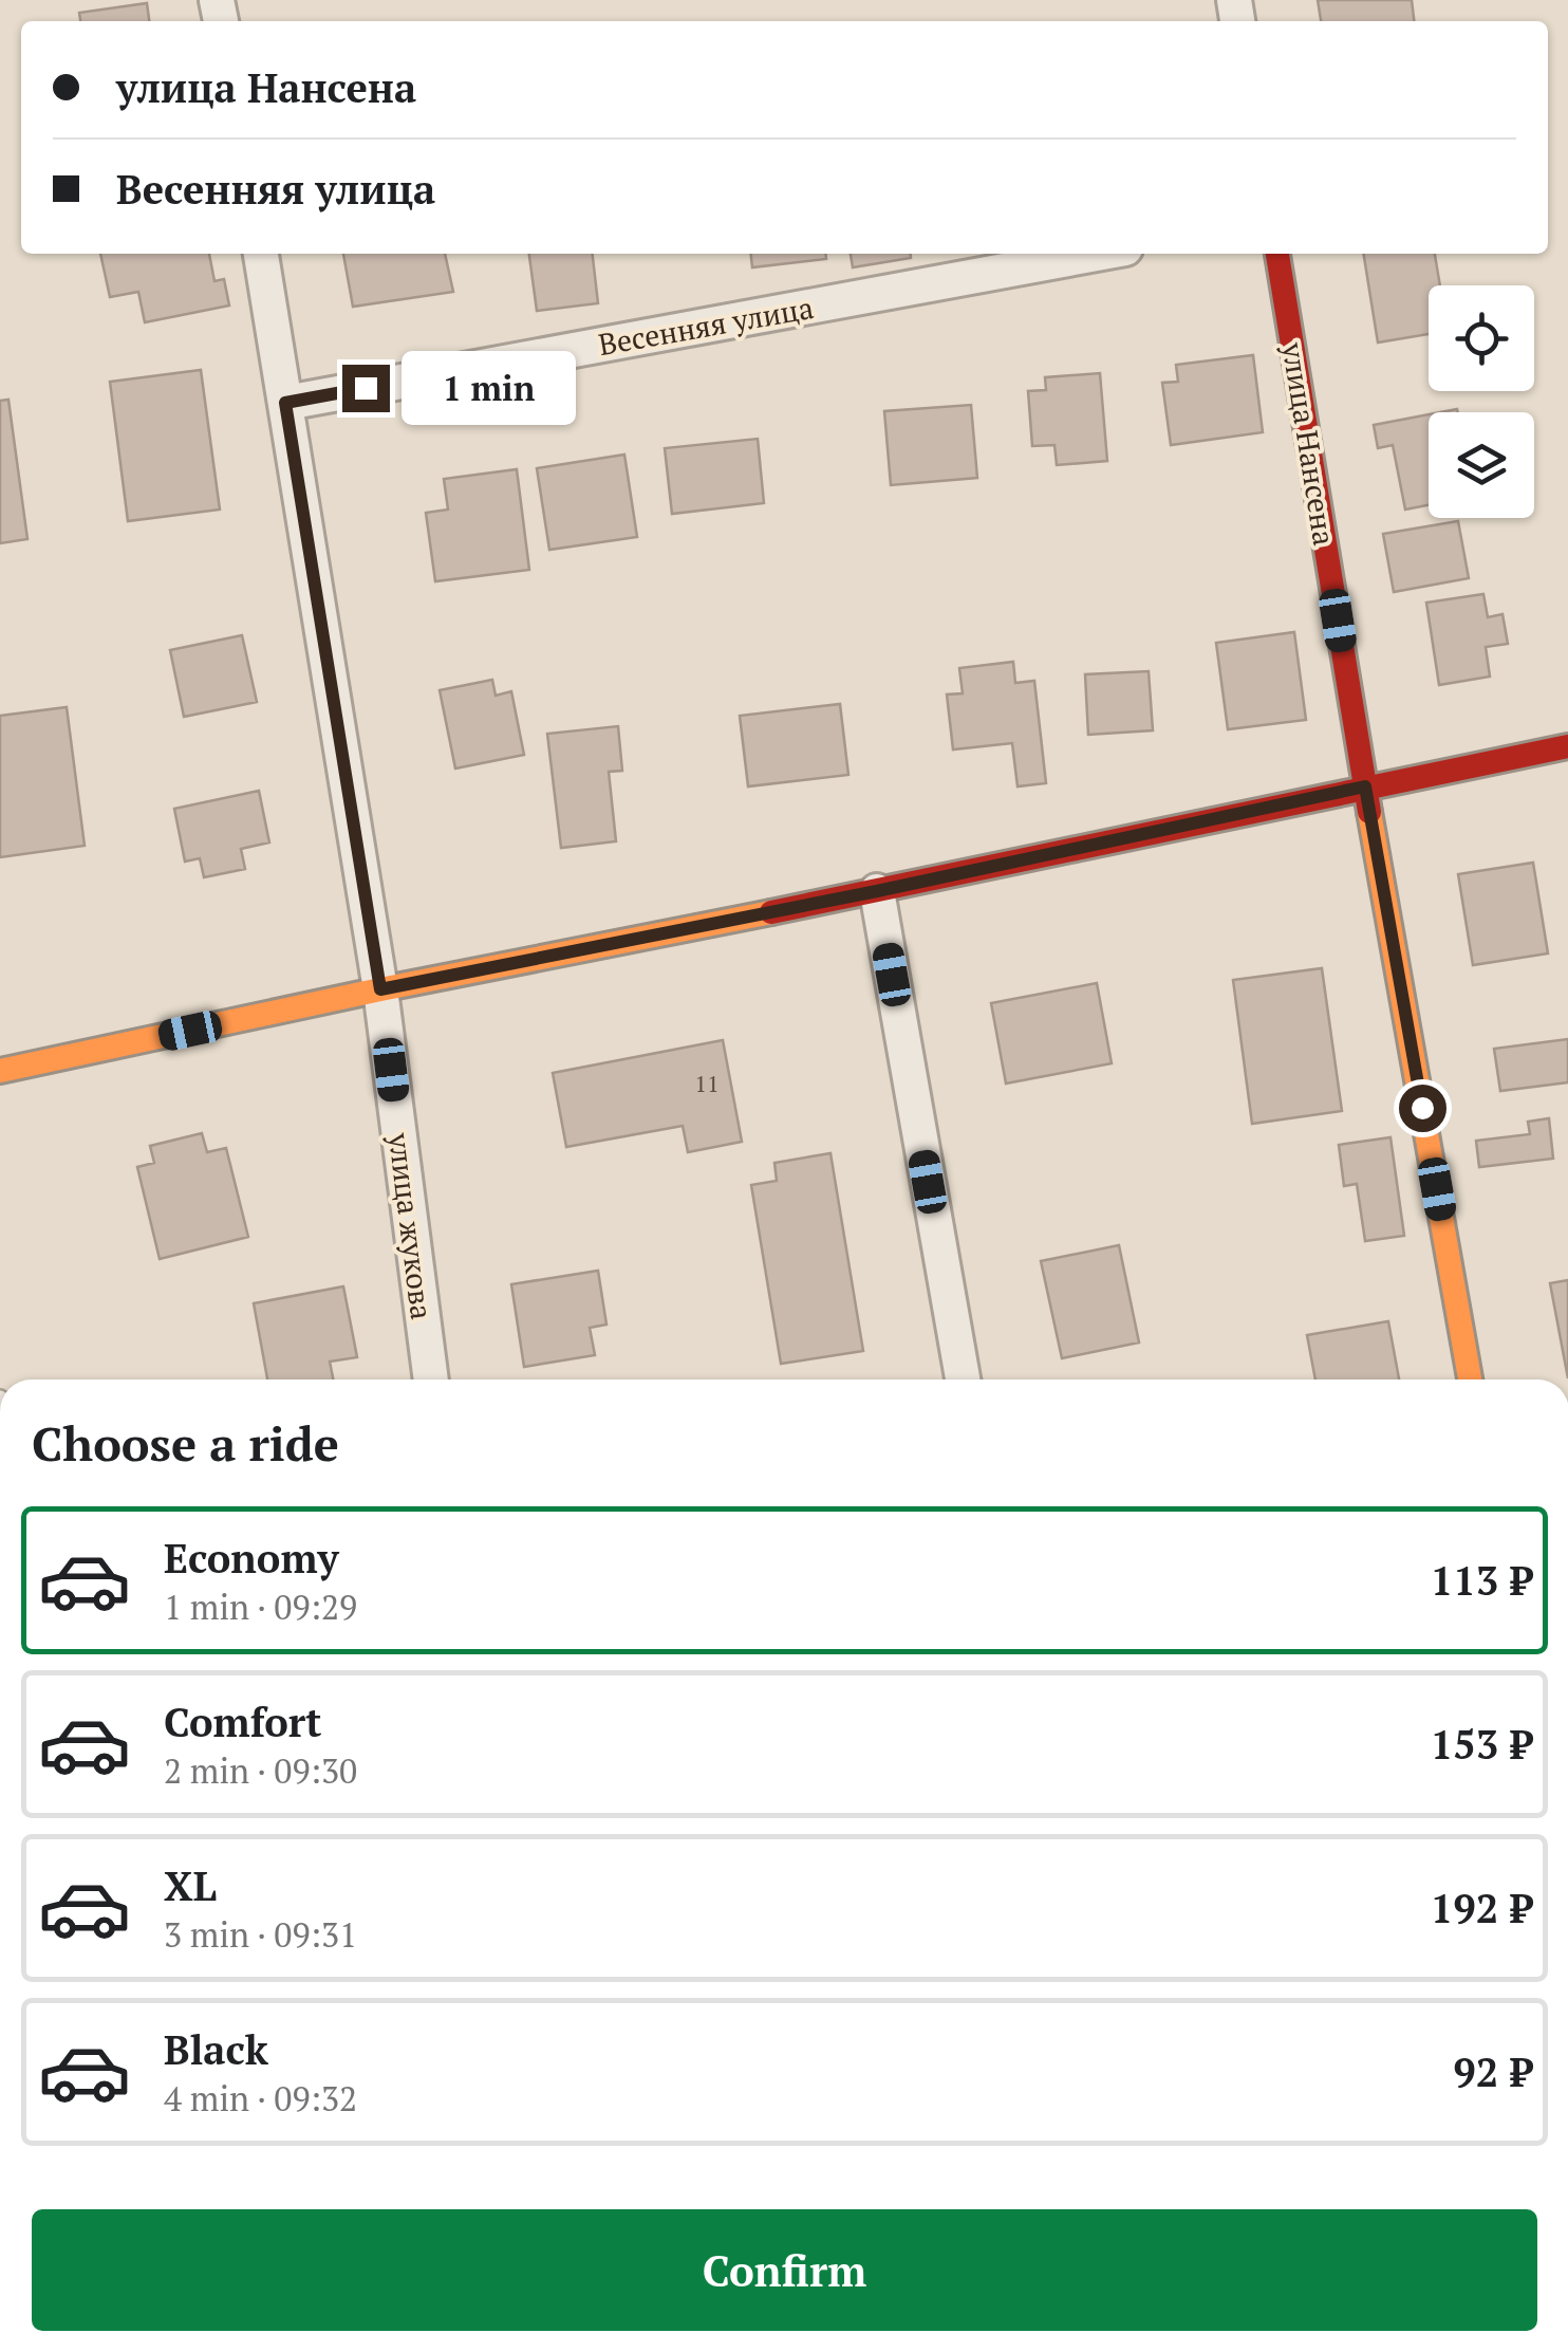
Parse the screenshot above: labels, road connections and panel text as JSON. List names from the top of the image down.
{
  "streets": {
    "street": ["Весенняя улица", "улица Нансена", "улица жукова"]
  },
  "crossings": [
    ["Весенняя улица", "улица жукова"]
  ],
  "house_numbers": ["11"],
  "page": {
    "banner": ["улица Нансена", "Весенняя улица"],
    "bubble": "1 min",
    "heading": "Choose a ride",
    "list": [
      {
        "name": "Economy",
        "note": "1 min · 09:29",
        "value": "113 ₽"
      },
      {
        "name": "Comfort",
        "note": "2 min · 09:30",
        "value": "153 ₽"
      },
      {
        "name": "XL",
        "note": "3 min · 09:31",
        "value": "192 ₽"
      },
      {
        "name": "Black",
        "note": "4 min · 09:32",
        "value": "92 ₽"
      }
    ],
    "buttons": "Confirm"
  }
}
